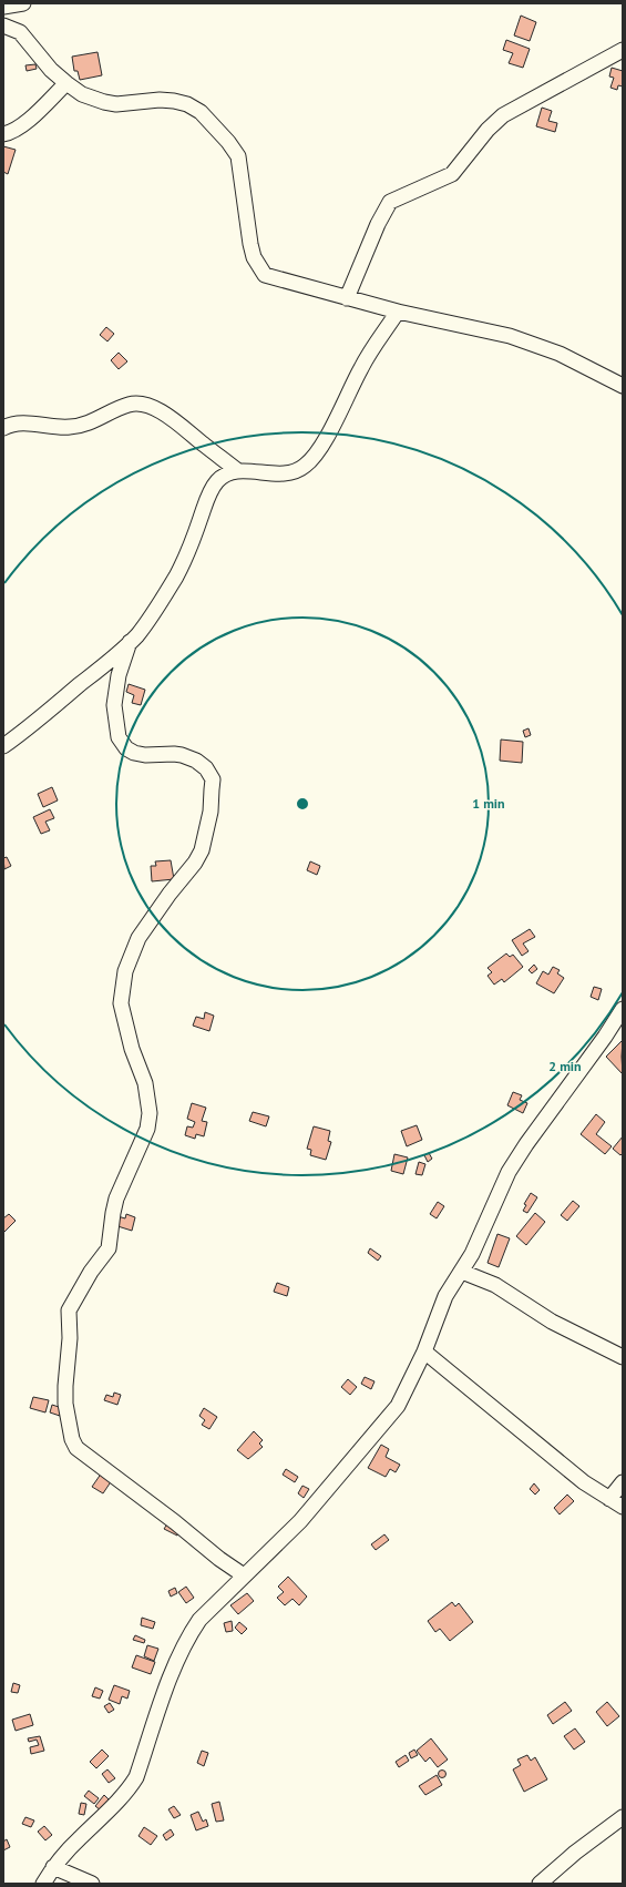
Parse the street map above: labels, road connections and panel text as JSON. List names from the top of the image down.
{
  "rings": ["1 min", "2 min"]
}
